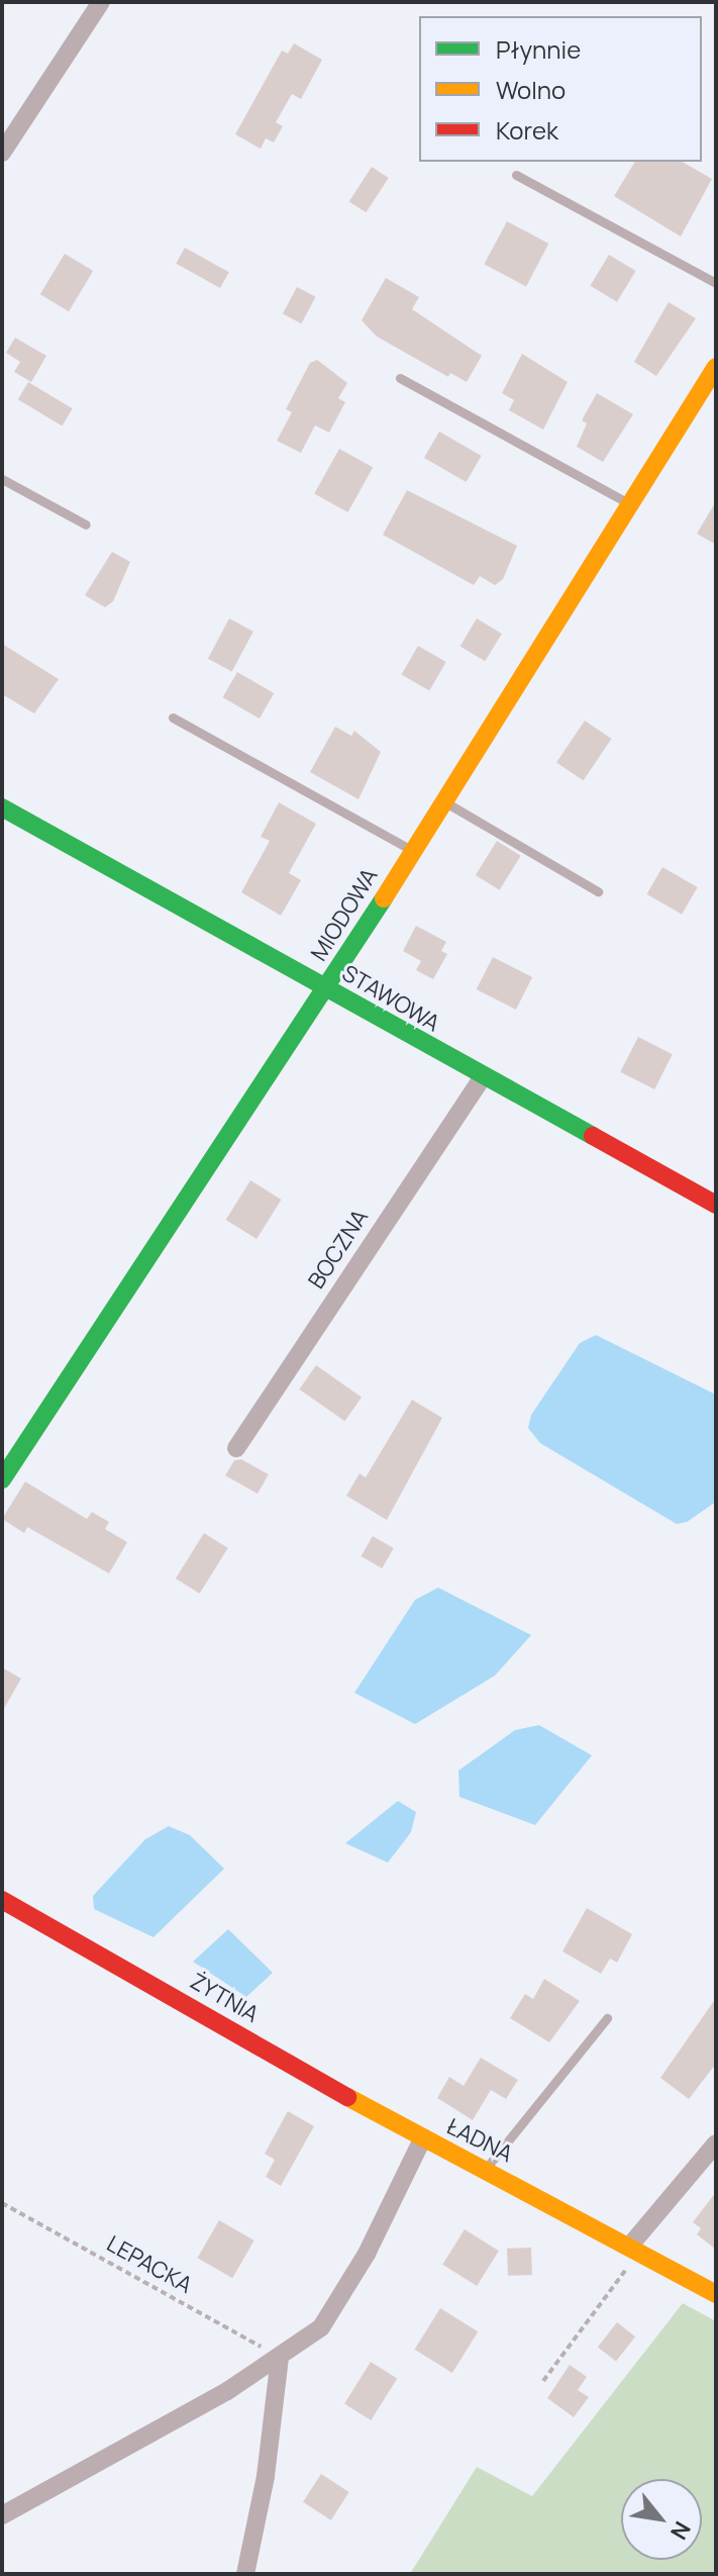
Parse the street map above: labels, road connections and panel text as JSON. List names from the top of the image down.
{
  "streets": {
    "street": [
      "MIODOWA",
      "STAWOWA",
      "BOCZNA",
      "ŻYTNIA",
      "ŁADNA"
    ],
    "path": ["LEPACKA"]
  },
  "crossings": [
    ["MIODOWA", "STAWOWA"],
    ["STAWOWA", "BOCZNA"],
    ["ŻYTNIA", "ŁADNA"],
    ["ŁADNA", "LEPACKA"]
  ],
  "legend": ["Płynnie", "Wolno", "Korek"],
  "north": "bottom right"
}
